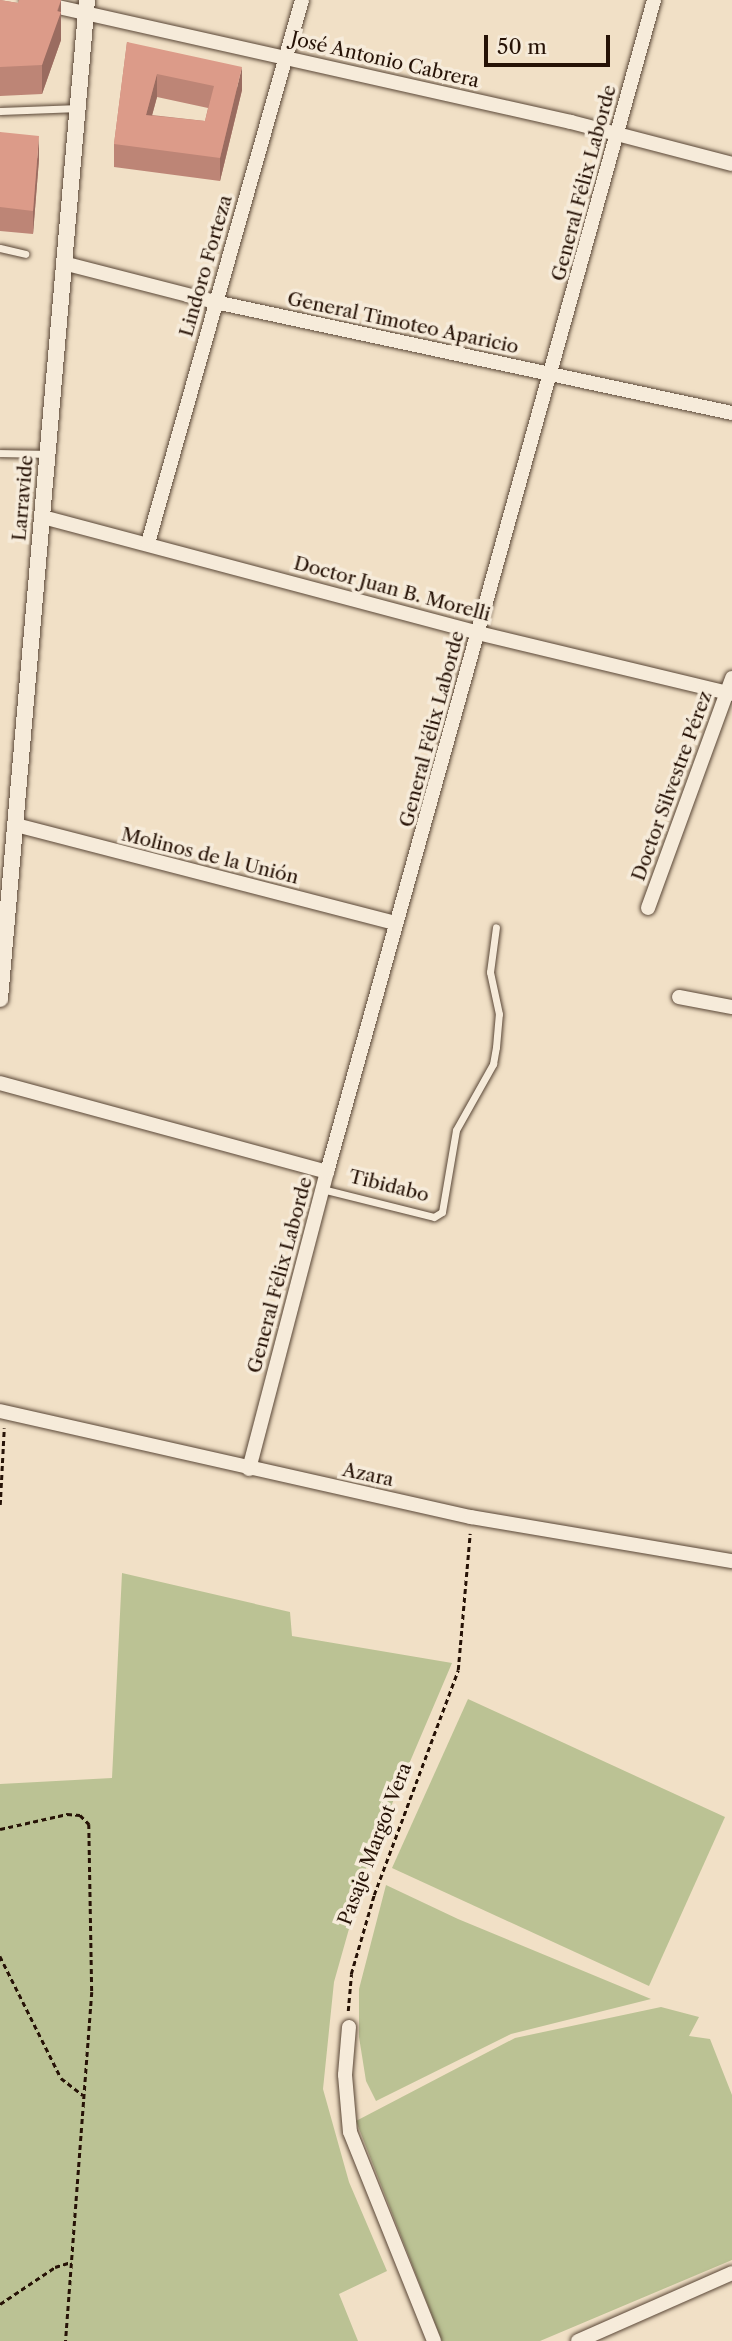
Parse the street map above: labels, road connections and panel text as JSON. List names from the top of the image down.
{
  "streets": {
    "street": [
      "José Antonio Cabrera",
      "General Félix Laborde",
      "Lindoro Forteza",
      "General Timoteo Aparicio",
      "Larravide",
      "Doctor Juan B. Morelli",
      "Doctor Silvestre Pérez",
      "Molinos de la Unión",
      "Tibidabo",
      "Azara"
    ],
    "path": ["Pasaje Margot Vera"]
  },
  "crossings": [
    ["José Antonio Cabrera", "General Félix Laborde"],
    ["José Antonio Cabrera", "Lindoro Forteza"],
    ["José Antonio Cabrera", "Larravide"],
    ["General Félix Laborde", "General Timoteo Aparicio"],
    ["General Félix Laborde", "Doctor Juan B. Morelli"],
    ["General Félix Laborde", "Molinos de la Unión"],
    ["General Félix Laborde", "Tibidabo"],
    ["General Félix Laborde", "Azara"],
    ["Lindoro Forteza", "General Timoteo Aparicio"],
    ["Lindoro Forteza", "Doctor Juan B. Morelli"],
    ["General Timoteo Aparicio", "Larravide"],
    ["Larravide", "Doctor Juan B. Morelli"],
    ["Larravide", "Molinos de la Unión"],
    ["Doctor Juan B. Morelli", "Doctor Silvestre Pérez"],
    ["Azara", "Pasaje Margot Vera"]
  ],
  "scale_bar": "50 m"
}
